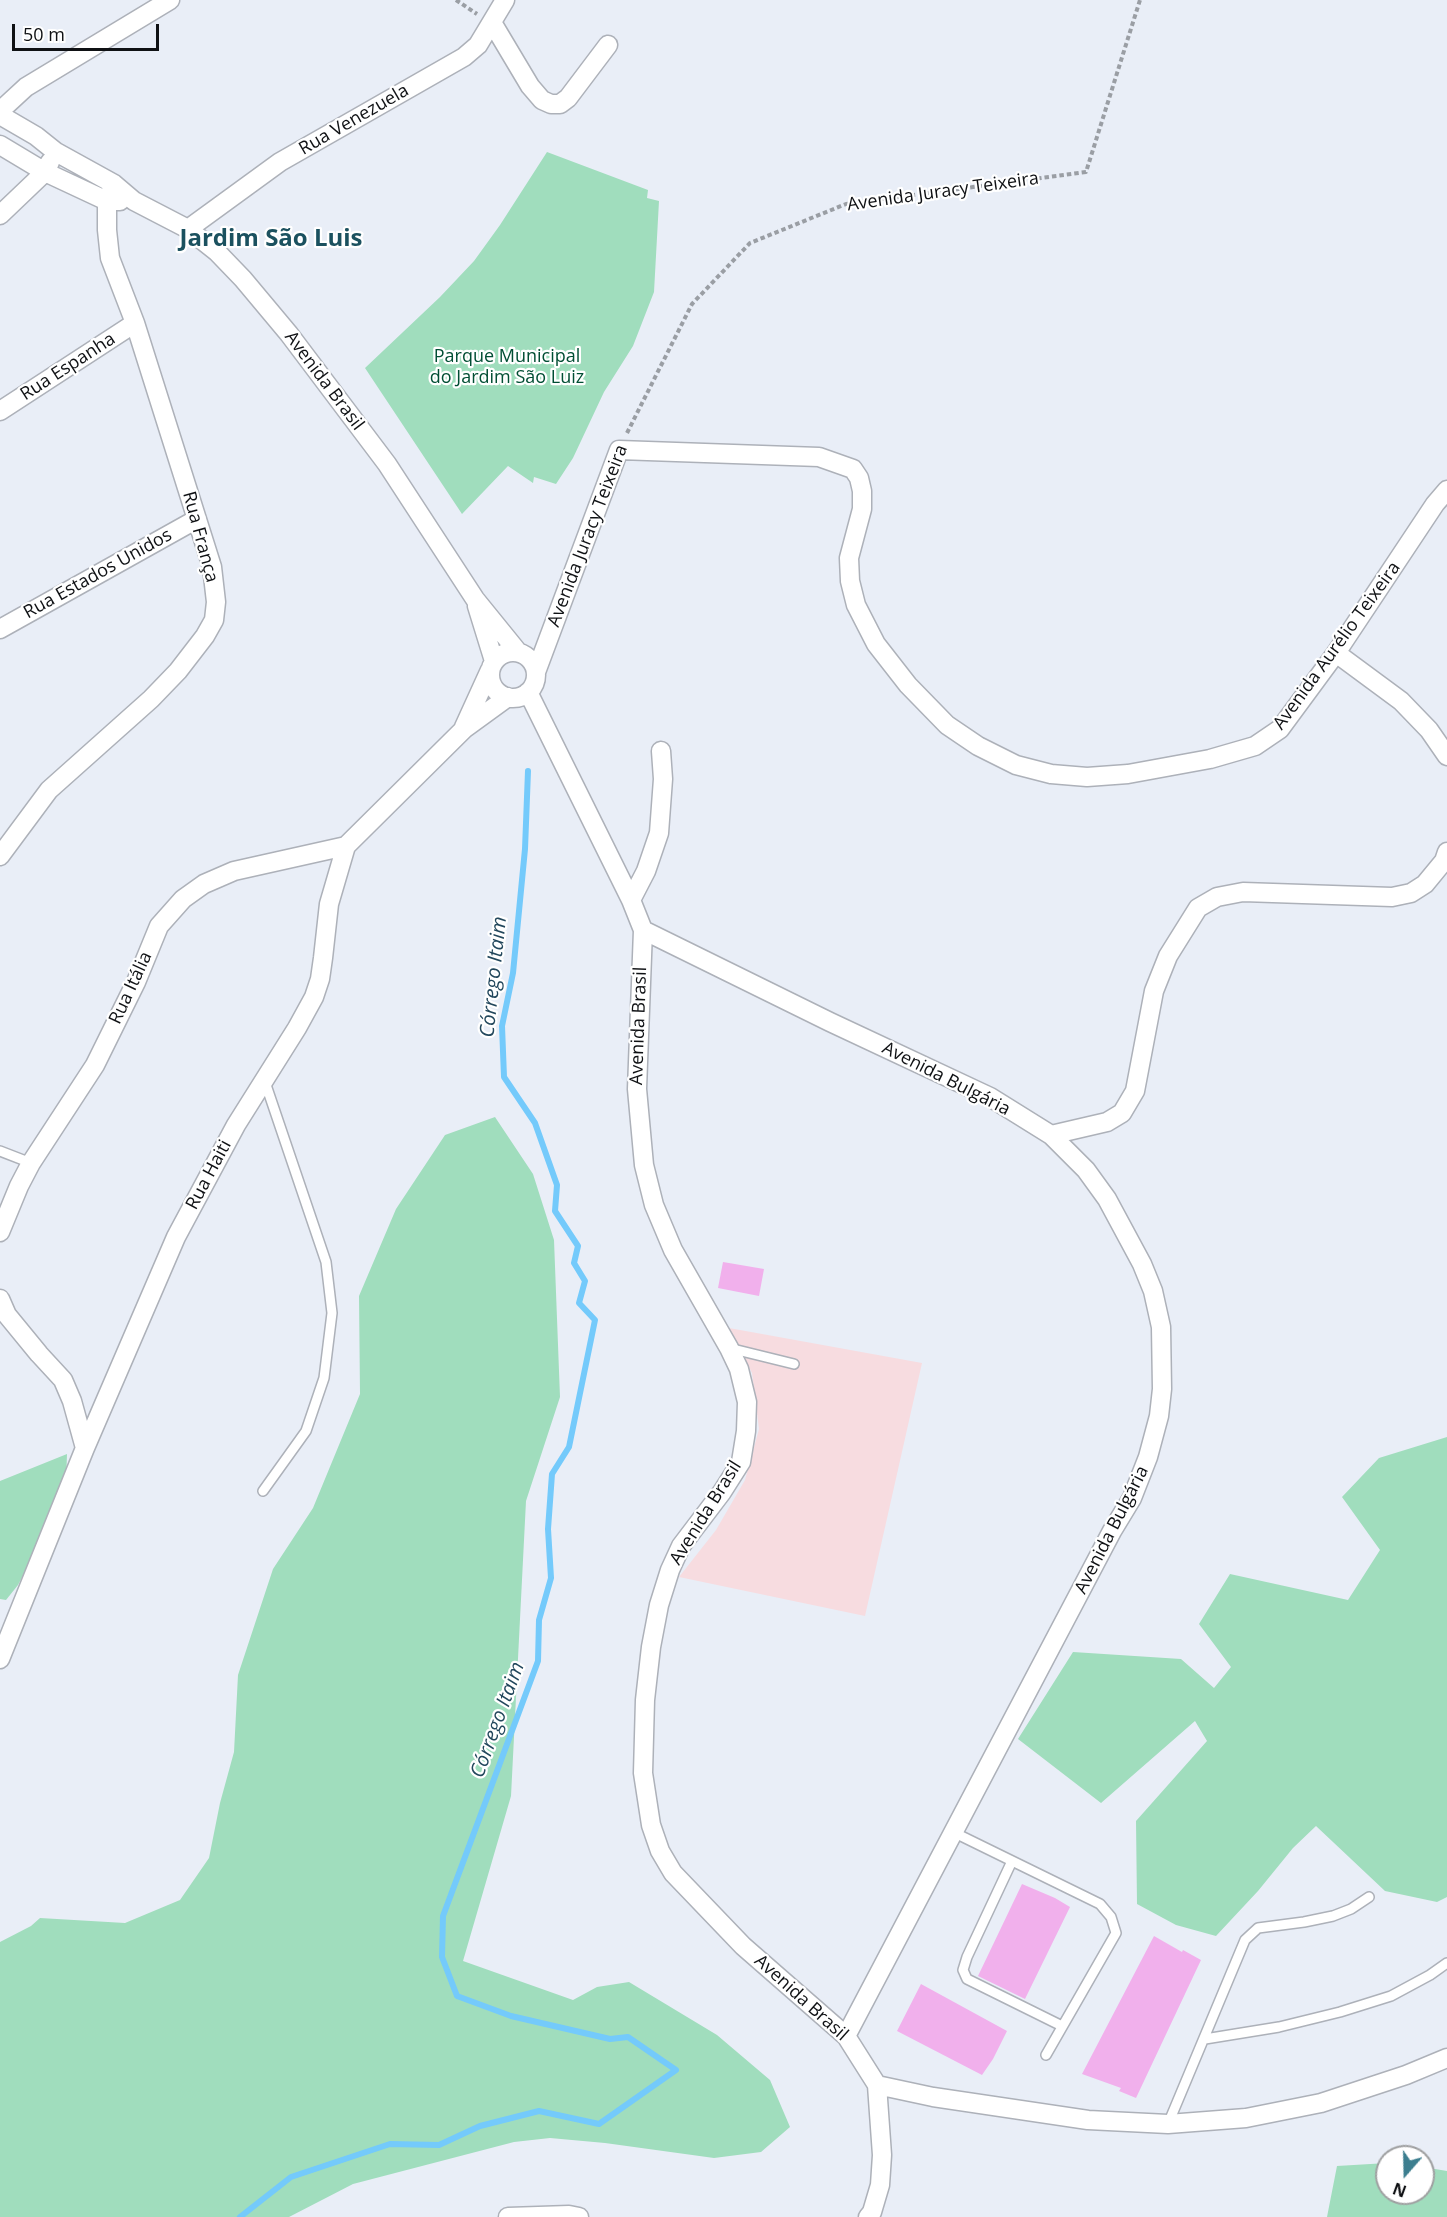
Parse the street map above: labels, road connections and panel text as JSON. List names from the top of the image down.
{
  "streets": {
    "street": [
      "Rua Venezuela",
      "Avenida Juracy Teixeira",
      "Rua Espanha",
      "Avenida Brasil",
      "Rua França",
      "Rua Estados Unidos",
      "Avenida Aurélio Teixeira",
      "Rua Itália",
      "Avenida Bulgária",
      "Rua Haiti"
    ]
  },
  "crossings": [
    ["Rua Venezuela", "Avenida Brasil"],
    ["Avenida Juracy Teixeira", "Avenida Brasil"],
    ["Avenida Juracy Teixeira", "Avenida Aurélio Teixeira"],
    ["Avenida Juracy Teixeira", "Rua Haiti"],
    ["Rua Espanha", "Rua França"],
    ["Avenida Brasil", "Rua França"],
    ["Avenida Brasil", "Avenida Bulgária"],
    ["Avenida Brasil", "Rua Haiti"],
    ["Rua França", "Rua Estados Unidos"],
    ["Rua Itália", "Rua Haiti"]
  ],
  "districts": ["Jardim São Luis"],
  "water": ["Córrego Itaim"],
  "parks": ["Parque Municipal do Jardim São Luiz"],
  "scale_bar": "50 m",
  "north": "bottom"
}
